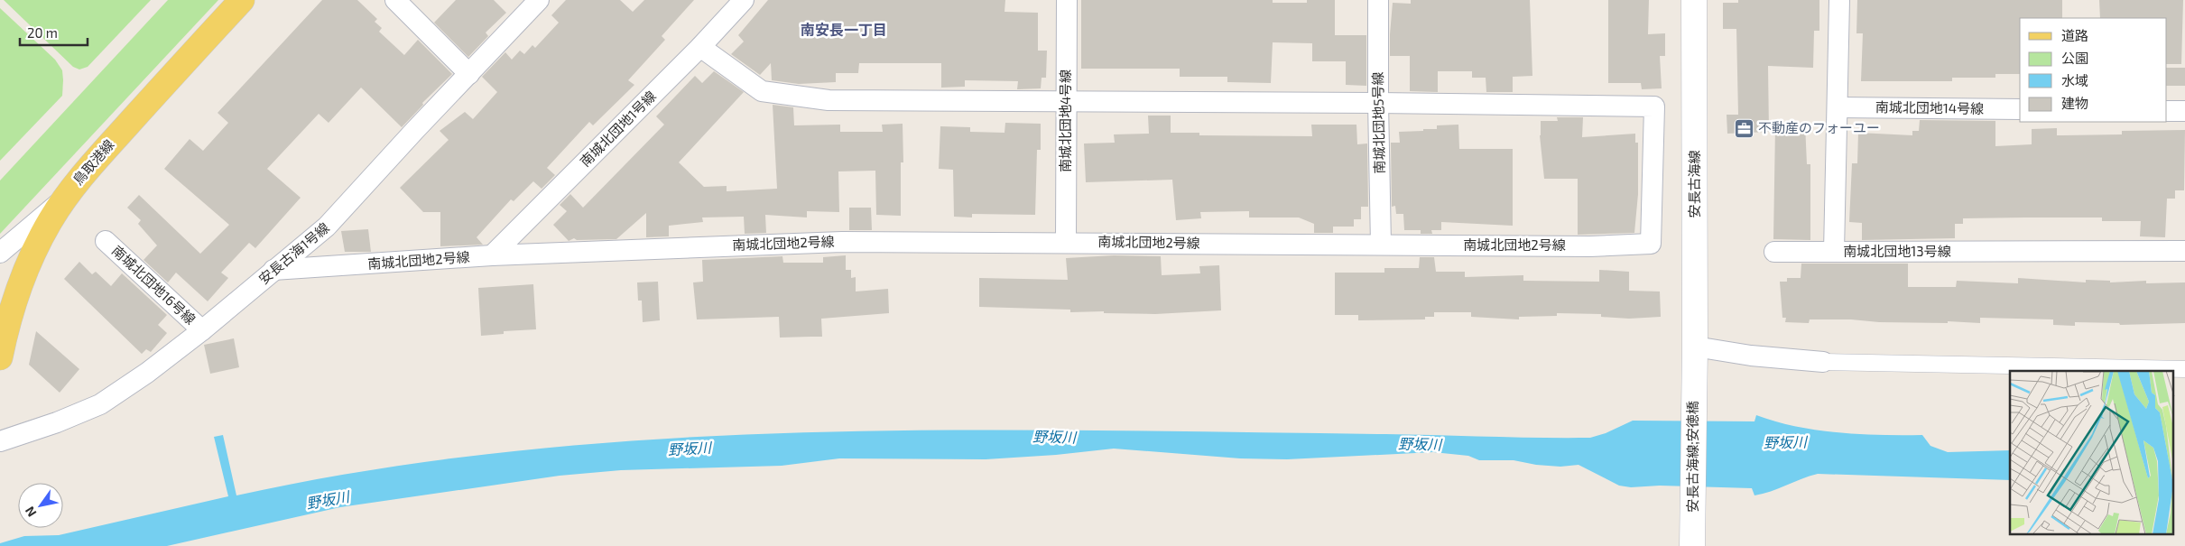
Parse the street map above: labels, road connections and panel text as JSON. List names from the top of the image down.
{
  "streets": {
    "main road": ["鳥取港線"],
    "street": [
      "南城北団地14号線",
      "南城北団地4号線",
      "南城北団地5号線",
      "南城北団地1号線",
      "安長古海線",
      "南城北団地2号線",
      "南城北団地13号線",
      "安長古海1号線",
      "南城北団地16号線",
      "安長古海線;安徳橋"
    ]
  },
  "crossings": [
    ["南城北団地14号線", "南城北団地13号線"],
    ["南城北団地4号線", "南城北団地2号線"],
    ["南城北団地5号線", "南城北団地2号線"],
    ["南城北団地1号線", "南城北団地2号線"],
    ["安長古海線", "安長古海線;安徳橋"],
    ["南城北団地2号線", "安長古海1号線"],
    ["安長古海1号線", "南城北団地16号線"]
  ],
  "districts": ["南安長一丁目"],
  "water": ["野坂川"],
  "places": {
    "office": ["不動産のフォーユー"]
  },
  "legend": [
    "道路",
    "公園",
    "水域",
    "建物"
  ],
  "scale_bar": "20 m",
  "north": "bottom left"
}
